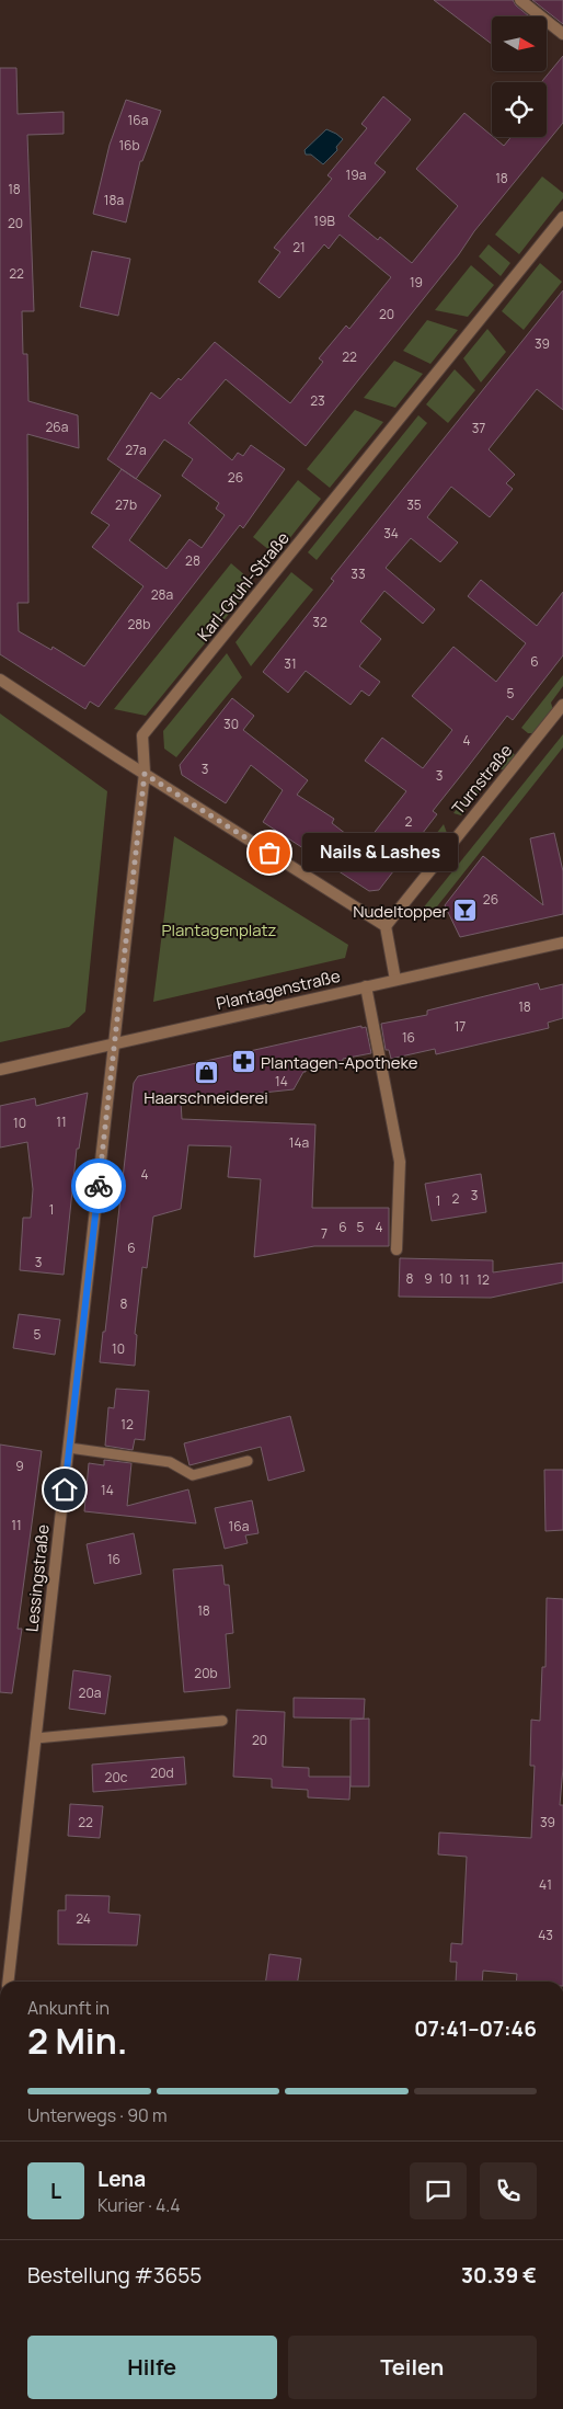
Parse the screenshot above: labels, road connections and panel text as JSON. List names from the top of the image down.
{
  "streets": {
    "street": [
      "Karl-Gruhl-Straße",
      "Turnstraße",
      "Plantagenstraße",
      "Lessingstraße"
    ]
  },
  "crossings": [
    ["Karl-Gruhl-Straße", "Plantagenstraße"],
    ["Karl-Gruhl-Straße", "Lessingstraße"],
    ["Plantagenstraße", "Lessingstraße"]
  ],
  "parks": ["Plantagenplatz"],
  "places": {
    "other": ["Nails & Lashes"],
    "bar": ["Nudeltopper"],
    "pharmacy": ["Plantagen-Apotheke"],
    "shop": ["Haarschneiderei"]
  },
  "house_numbers": [
    "16a",
    "16b",
    "19a",
    "18",
    "18",
    "18a",
    "19B",
    "20",
    "21",
    "22",
    "19",
    "20",
    "39",
    "22",
    "23",
    "26a",
    "37",
    "27a",
    "26",
    "27b",
    "35",
    "34",
    "28",
    "33",
    "28a",
    "32",
    "28b",
    "6",
    "31",
    "5",
    "30",
    "4",
    "3",
    "3",
    "2",
    "26",
    "18",
    "17",
    "16",
    "14",
    "11",
    "10",
    "14a",
    "4",
    "3",
    "2",
    "1",
    "1",
    "6",
    "5",
    "4",
    "7",
    "6",
    "3",
    "8",
    "9",
    "10",
    "11",
    "12",
    "8",
    "5",
    "10",
    "12",
    "9",
    "14",
    "11",
    "16a",
    "16",
    "18",
    "20b",
    "20a",
    "20",
    "20d",
    "20c",
    "22",
    "39",
    "41",
    "24",
    "43"
  ],
  "north": "right",
  "page": {
    "bubble": "Nails & Lashes",
    "heading": ["2 Min.", "Ankunft in", "07:41–07:46"],
    "panel": [
      "Lena",
      "Kurier · 4.4",
      "Bestellung #3655",
      "30.39 €"
    ],
    "bar": "Unterwegs · 90 m",
    "round": "L",
    "buttons": ["Hilfe", "Teilen"]
  }
}
